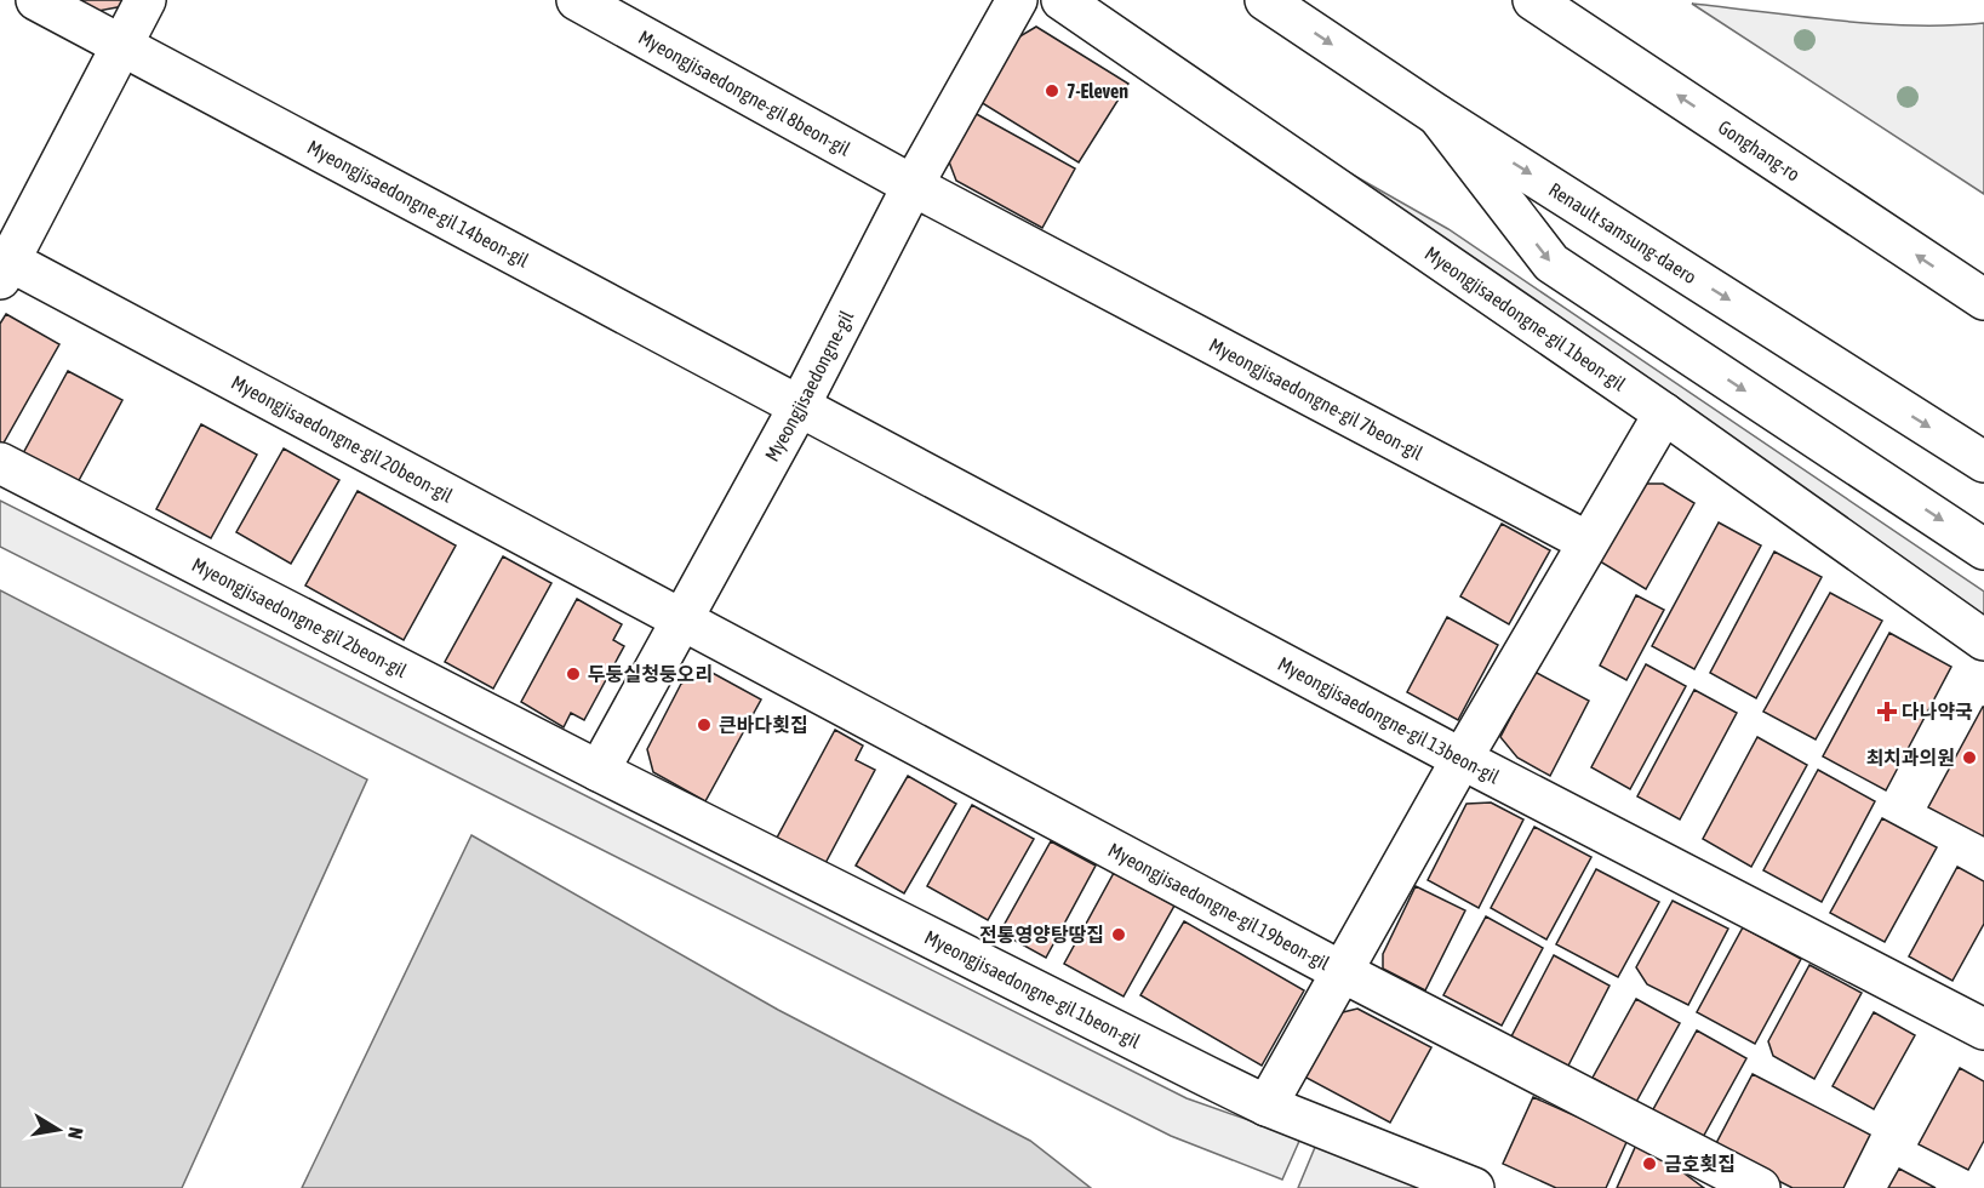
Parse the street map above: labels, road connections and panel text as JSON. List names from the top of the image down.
{
  "streets": {
    "street": [
      "Myeongjisaedongne-gil 8beon-gil",
      "Gonghang-ro",
      "Myeongjisaedongne-gil 14beon-gil",
      "Renault samsung-daero",
      "Myeongjisaedongne-gil 1beon-gil",
      "Myeongjisaedongne-gil",
      "Myeongjisaedongne-gil 7beon-gil",
      "Myeongjisaedongne-gil 20beon-gil",
      "Myeongjisaedongne-gil 2beon-gil",
      "Myeongjisaedongne-gil 13beon-gil",
      "Myeongjisaedongne-gil 19beon-gil"
    ]
  },
  "crossings": [
    ["Myeongjisaedongne-gil 8beon-gil", "Myeongjisaedongne-gil"],
    ["Myeongjisaedongne-gil 8beon-gil", "Myeongjisaedongne-gil 7beon-gil"],
    ["Myeongjisaedongne-gil 14beon-gil", "Myeongjisaedongne-gil"],
    ["Myeongjisaedongne-gil 14beon-gil", "Myeongjisaedongne-gil 13beon-gil"],
    ["Myeongjisaedongne-gil 1beon-gil", "Myeongjisaedongne-gil"],
    ["Myeongjisaedongne-gil 1beon-gil", "Myeongjisaedongne-gil 2beon-gil"],
    ["Myeongjisaedongne-gil", "Myeongjisaedongne-gil 7beon-gil"],
    ["Myeongjisaedongne-gil", "Myeongjisaedongne-gil 20beon-gil"],
    ["Myeongjisaedongne-gil", "Myeongjisaedongne-gil 2beon-gil"],
    ["Myeongjisaedongne-gil", "Myeongjisaedongne-gil 13beon-gil"],
    ["Myeongjisaedongne-gil", "Myeongjisaedongne-gil 19beon-gil"],
    ["Myeongjisaedongne-gil 20beon-gil", "Myeongjisaedongne-gil 19beon-gil"]
  ],
  "places": {
    "other": [
      "7-Eleven",
      "두둥실청둥오리",
      "큰바다횟집",
      "최치과의원",
      "전통영양탕땅집",
      "금호횟집"
    ],
    "health": ["다나약국"]
  },
  "north": "right"
}
